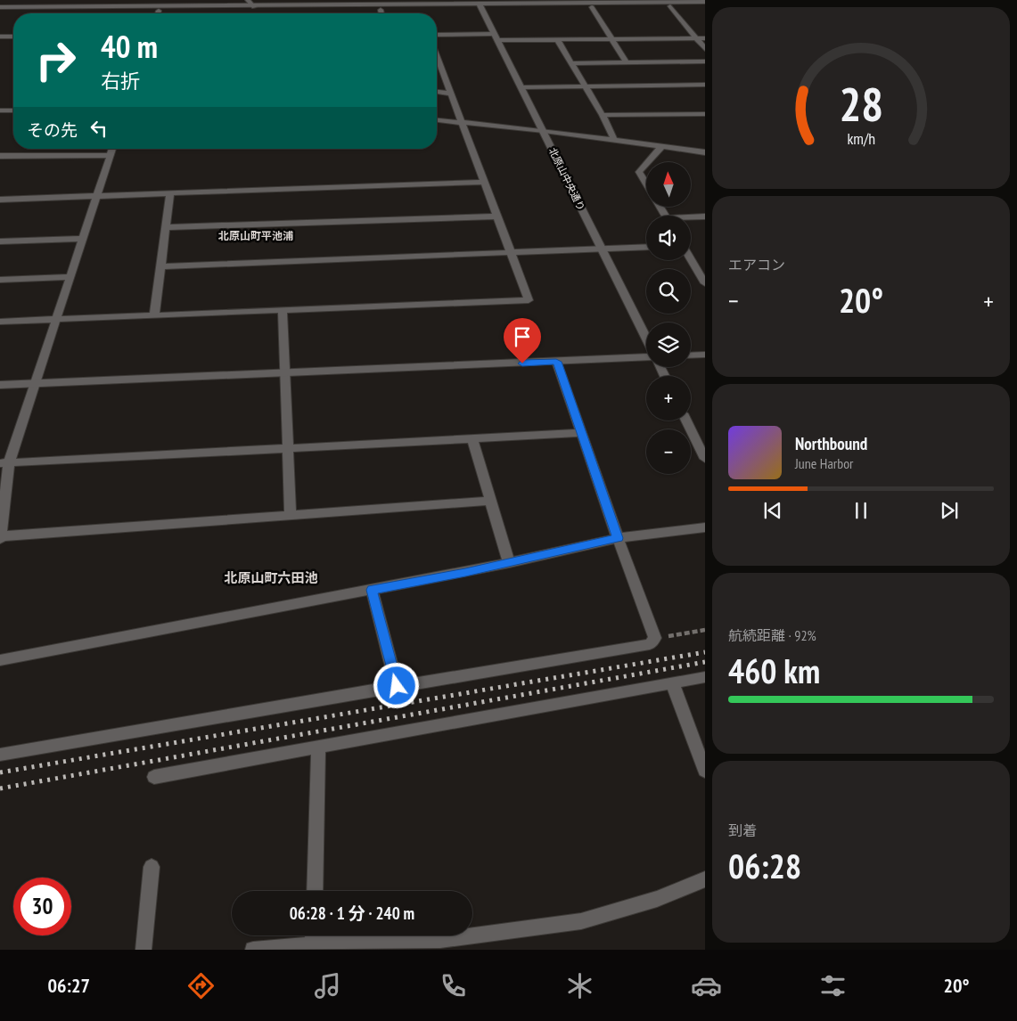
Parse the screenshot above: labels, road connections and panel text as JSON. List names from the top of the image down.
{
  "streets": {
    "street": ["北原山中央通り"]
  },
  "districts": ["北原山町平池浦", "北原山町六田池"],
  "north": "top",
  "page": {
    "turn": ["40 m", "右折"],
    "then": "その先",
    "map_buttons": ["+", "−"],
    "tile": [
      "エアコン",
      ["航続距離 · 92%", "460 km"],
      ["到着", "06:28"]
    ],
    "heat": ["−", "20°", "+"],
    "song": ["Northbound", "June Harbor"],
    "limit": "30",
    "trip": "06:28 · 1 分 · 240 m",
    "tabs": ["06:27", "20°"],
    "gauge": ["28", "km/h"]
  }
}
